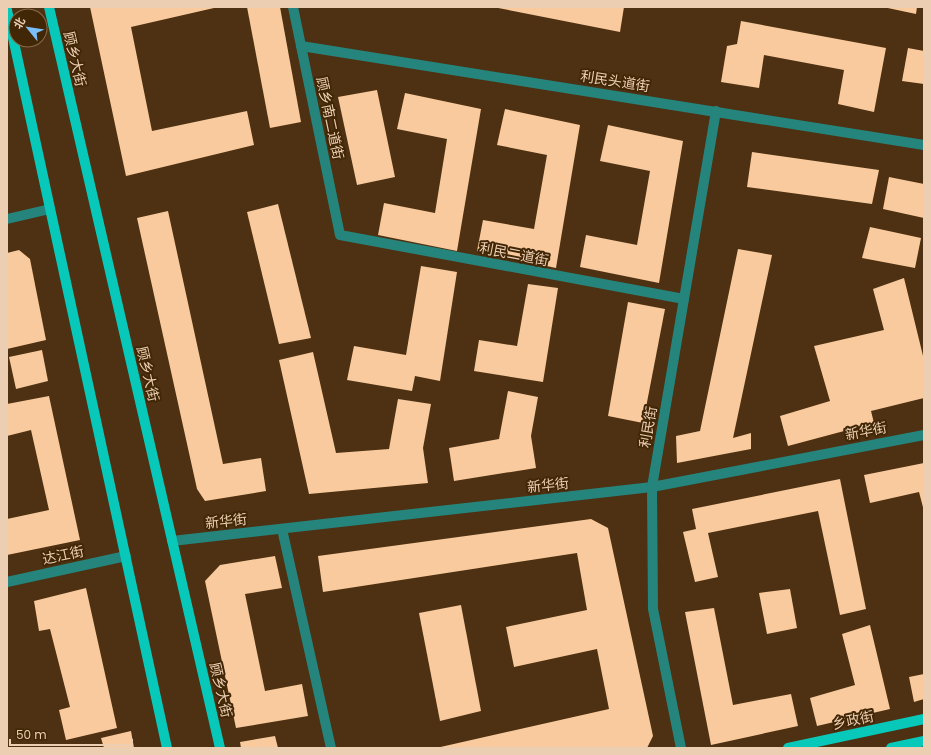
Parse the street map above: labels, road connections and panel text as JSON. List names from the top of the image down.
{
  "streets": {
    "main road": ["顾乡大街", "乡政街"],
    "street": [
      "利民头道街",
      "顾乡南二道街",
      "利民二道街",
      "利民街",
      "新华街",
      "达江街"
    ]
  },
  "crossings": [
    ["顾乡大街", "新华街"],
    ["利民头道街", "顾乡南二道街"],
    ["利民头道街", "利民街"],
    ["顾乡南二道街", "利民二道街"],
    ["利民二道街", "利民街"],
    ["利民街", "新华街"]
  ],
  "scale_bar": "50 m",
  "north": "top left"
}
